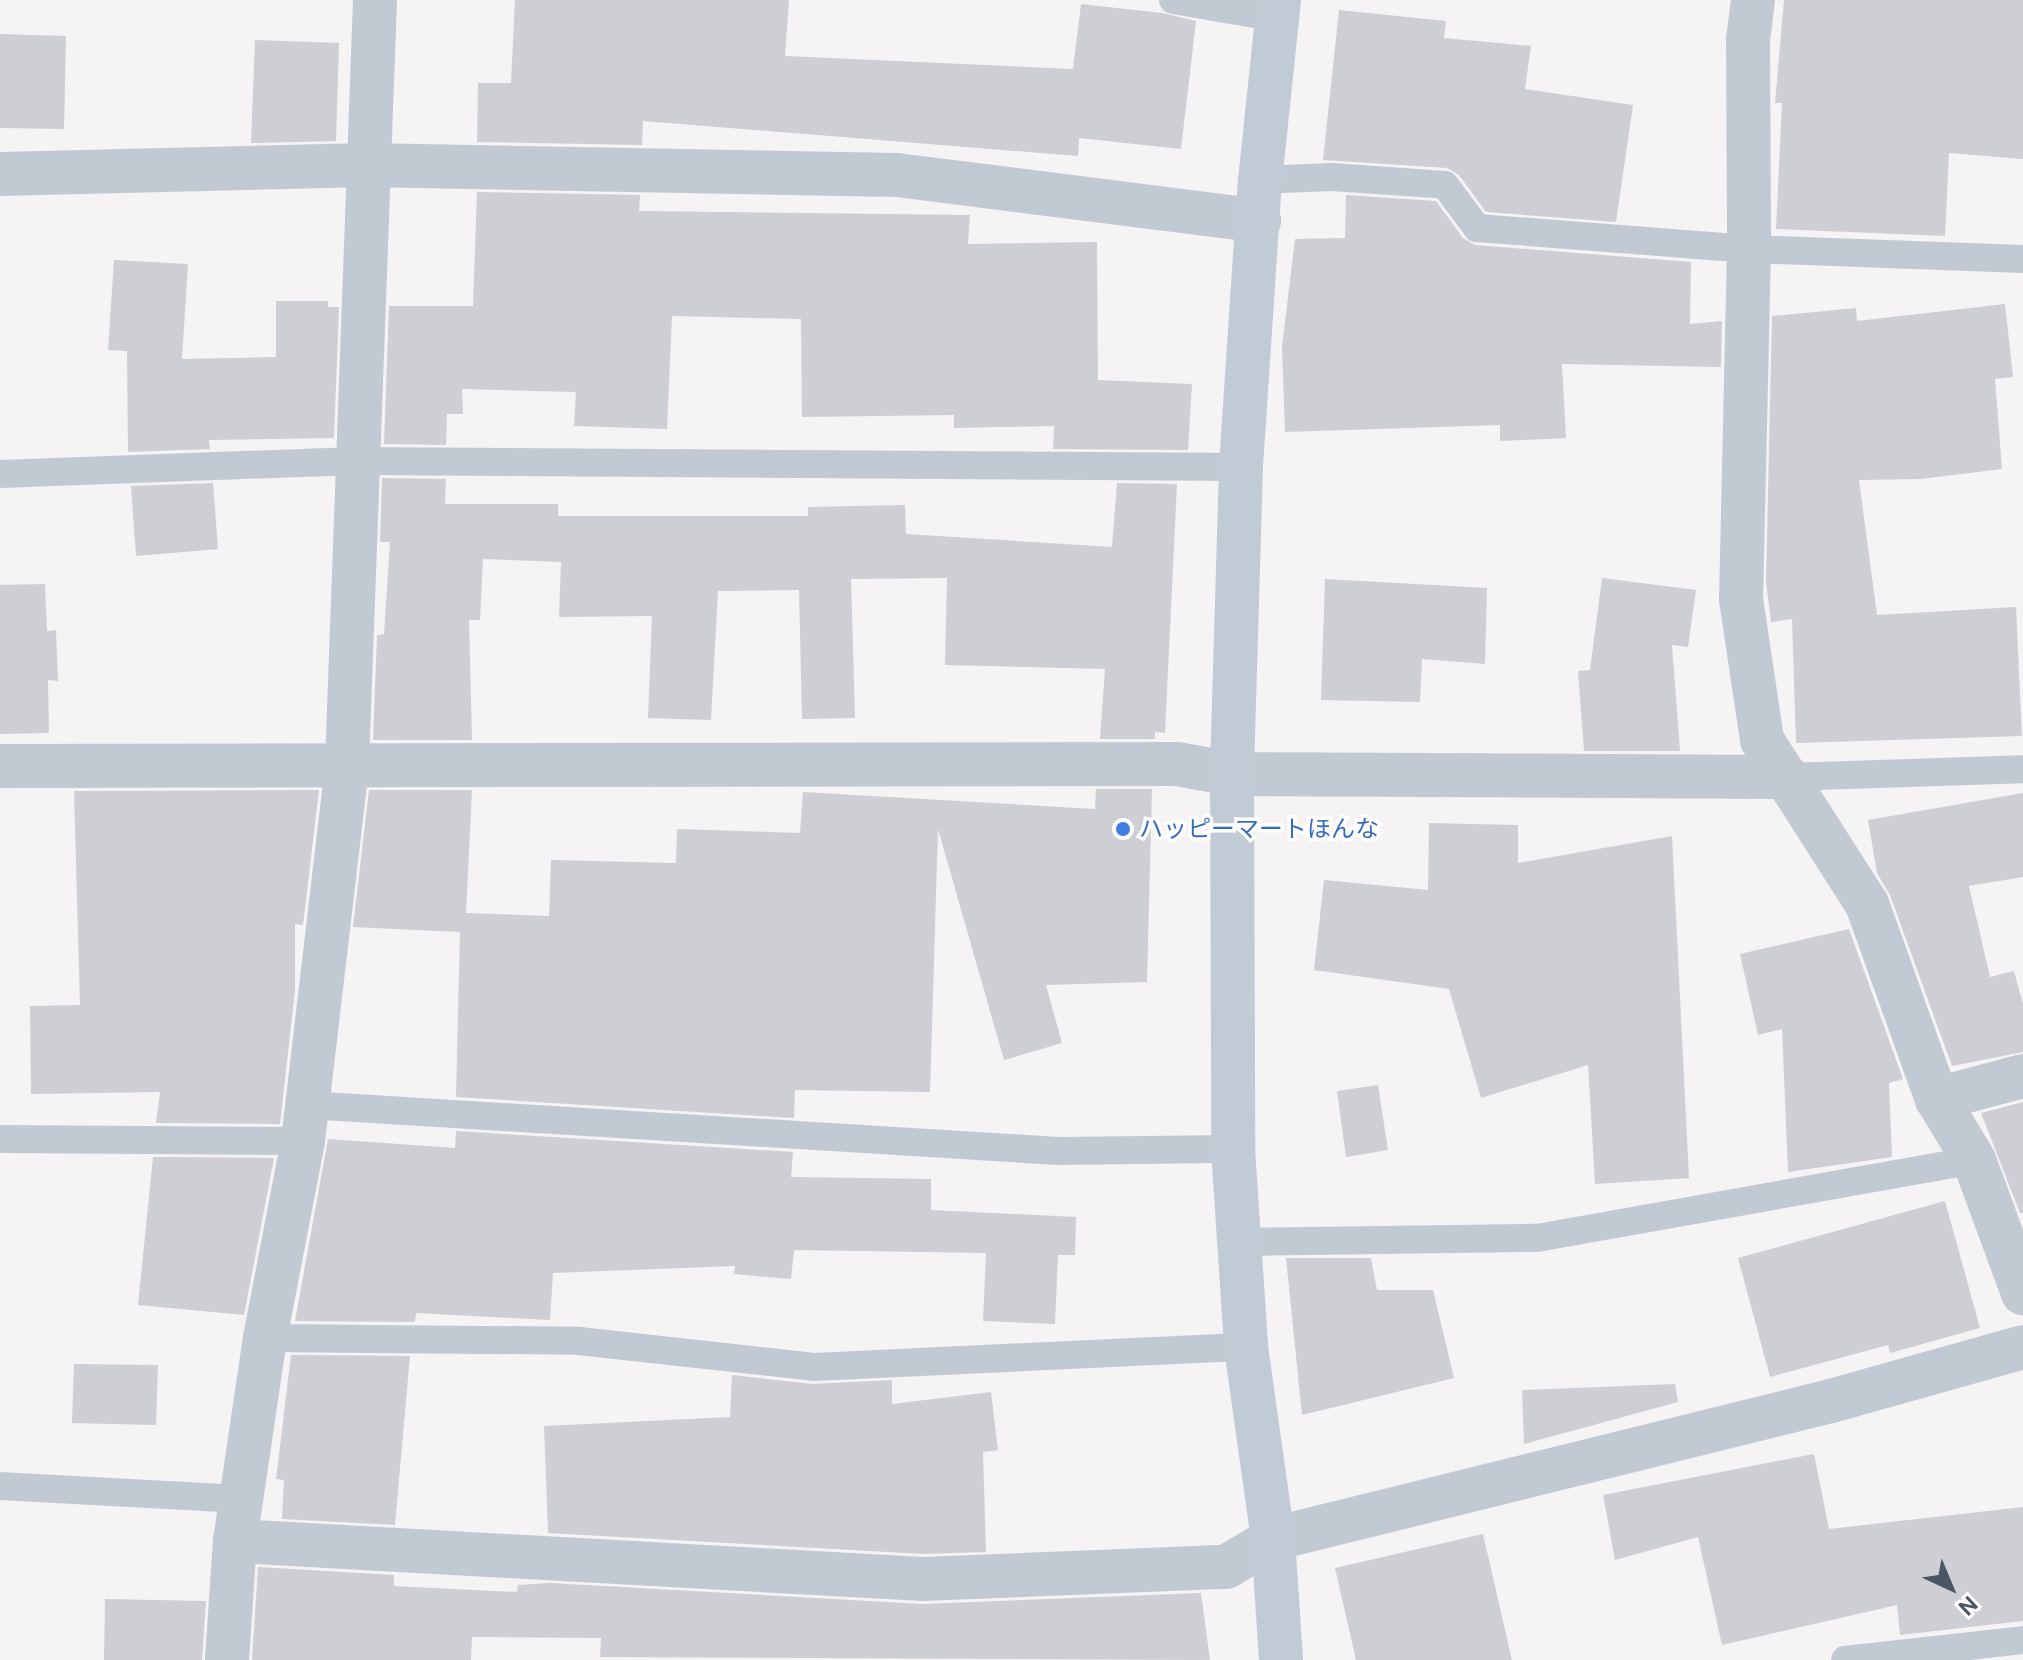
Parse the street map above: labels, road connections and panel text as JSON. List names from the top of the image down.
{
  "places": ["ハッピーマートほんな"],
  "north": "bottom right"
}
